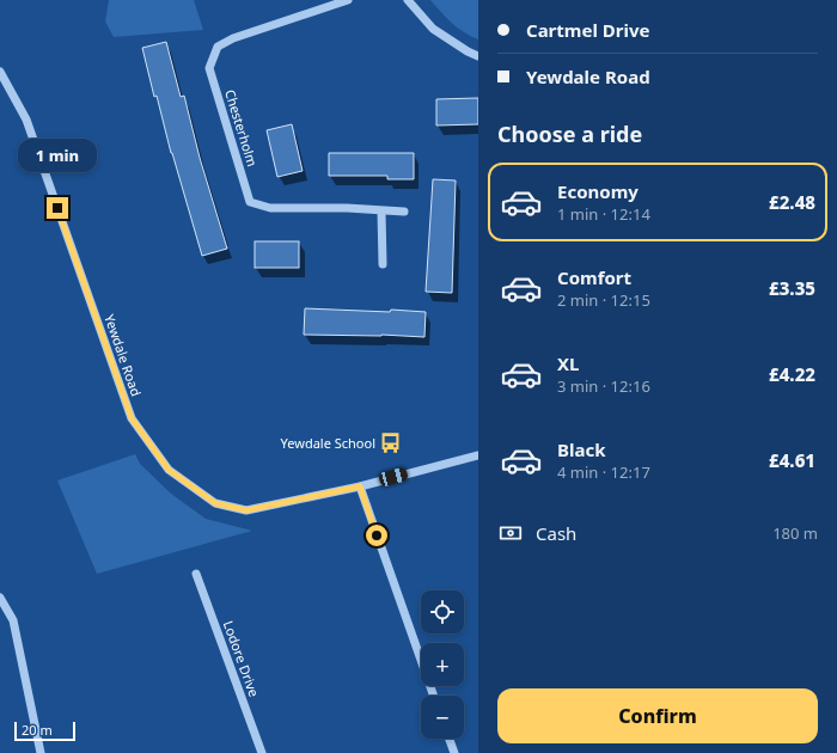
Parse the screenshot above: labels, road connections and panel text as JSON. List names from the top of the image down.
{
  "streets": {
    "street": ["Chesterholm", "Yewdale Road", "Lodore Drive"]
  },
  "places": {
    "bus stop": ["Yewdale School"]
  },
  "scale_bar": "20 m",
  "page": {
    "banner": ["Cartmel Drive", "Yewdale Road"],
    "heading": "Choose a ride",
    "bubble": "1 min",
    "list": [
      {
        "name": "Economy",
        "note": "1 min · 12:14",
        "value": "£2.48"
      },
      {
        "name": "Comfort",
        "note": "2 min · 12:15",
        "value": "£3.35"
      },
      {
        "name": "XL",
        "note": "3 min · 12:16",
        "value": "£4.22"
      },
      {
        "name": "Black",
        "note": "4 min · 12:17",
        "value": "£4.61"
      }
    ],
    "pay": ["Cash", "180 m"],
    "map_buttons": ["+", "−"],
    "buttons": "Confirm",
    "scale": "20 m"
  }
}
